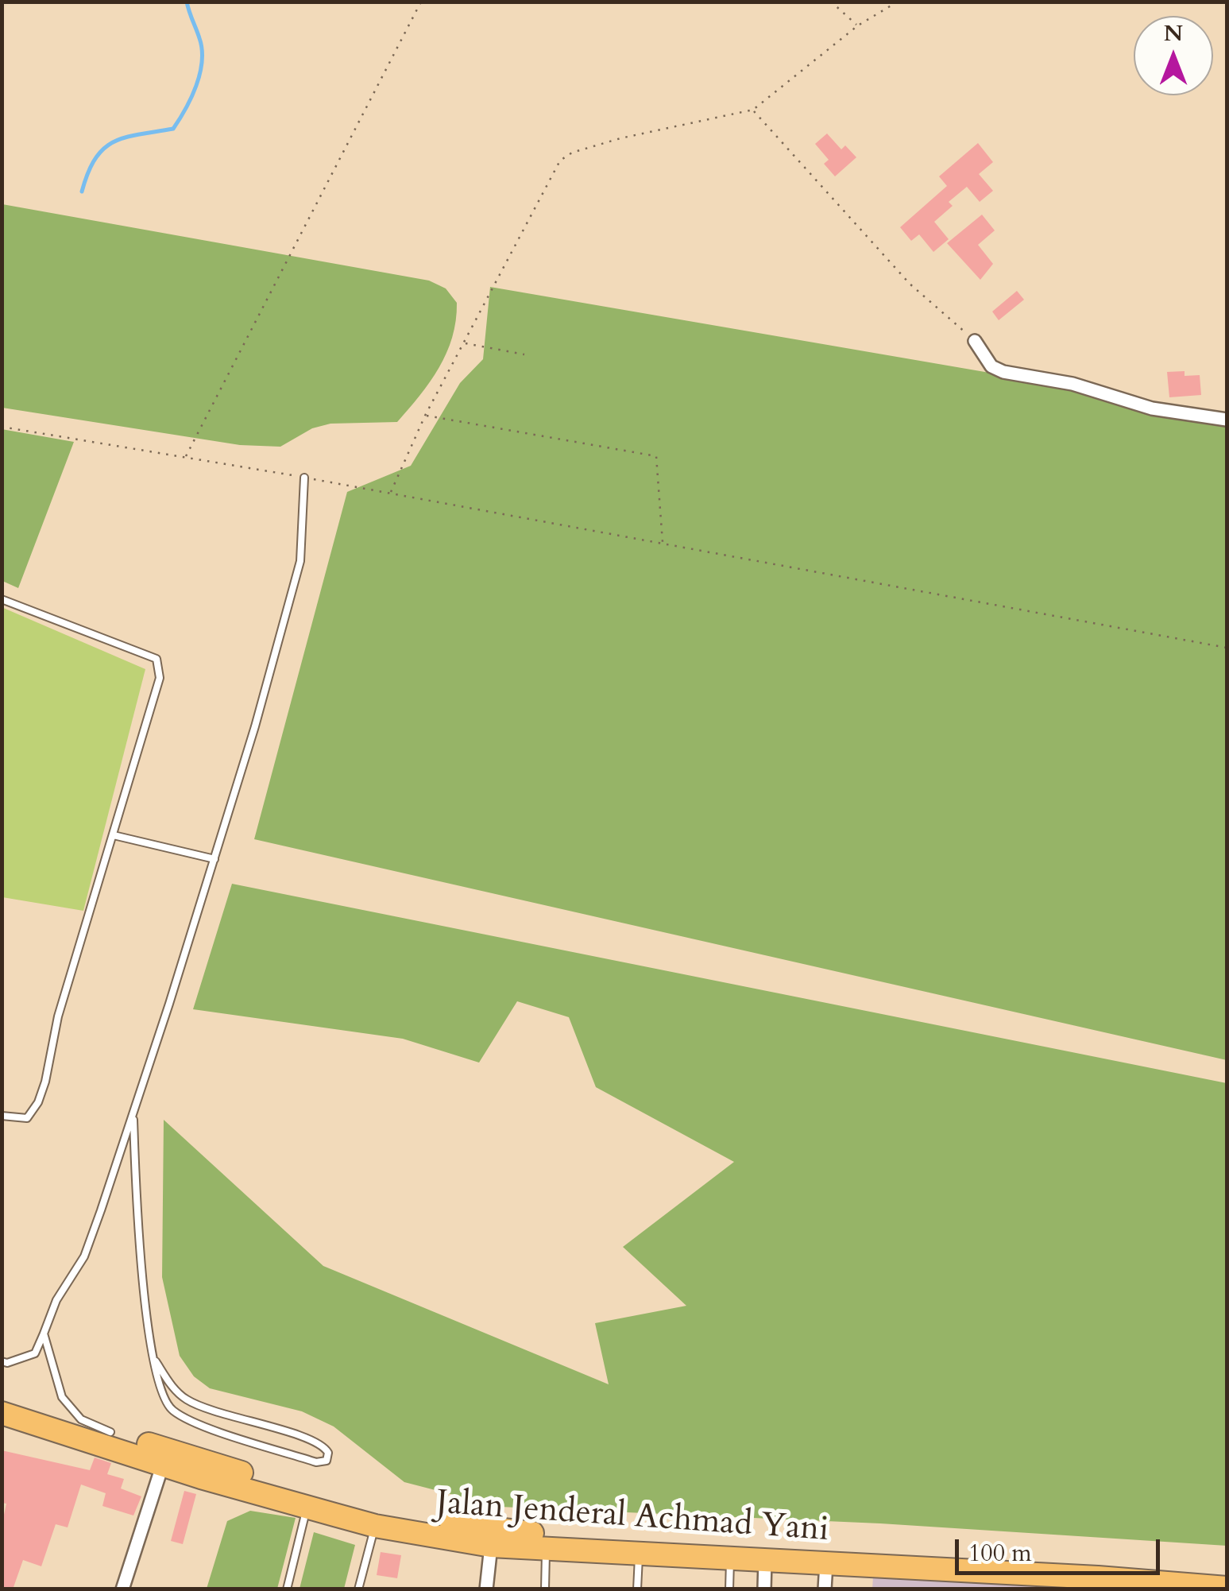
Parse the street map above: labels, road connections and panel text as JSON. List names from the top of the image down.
{
  "streets": {
    "highway": ["Jalan Jenderal Achmad Yani"]
  },
  "scale_bar": "100 m",
  "north": "top"
}
